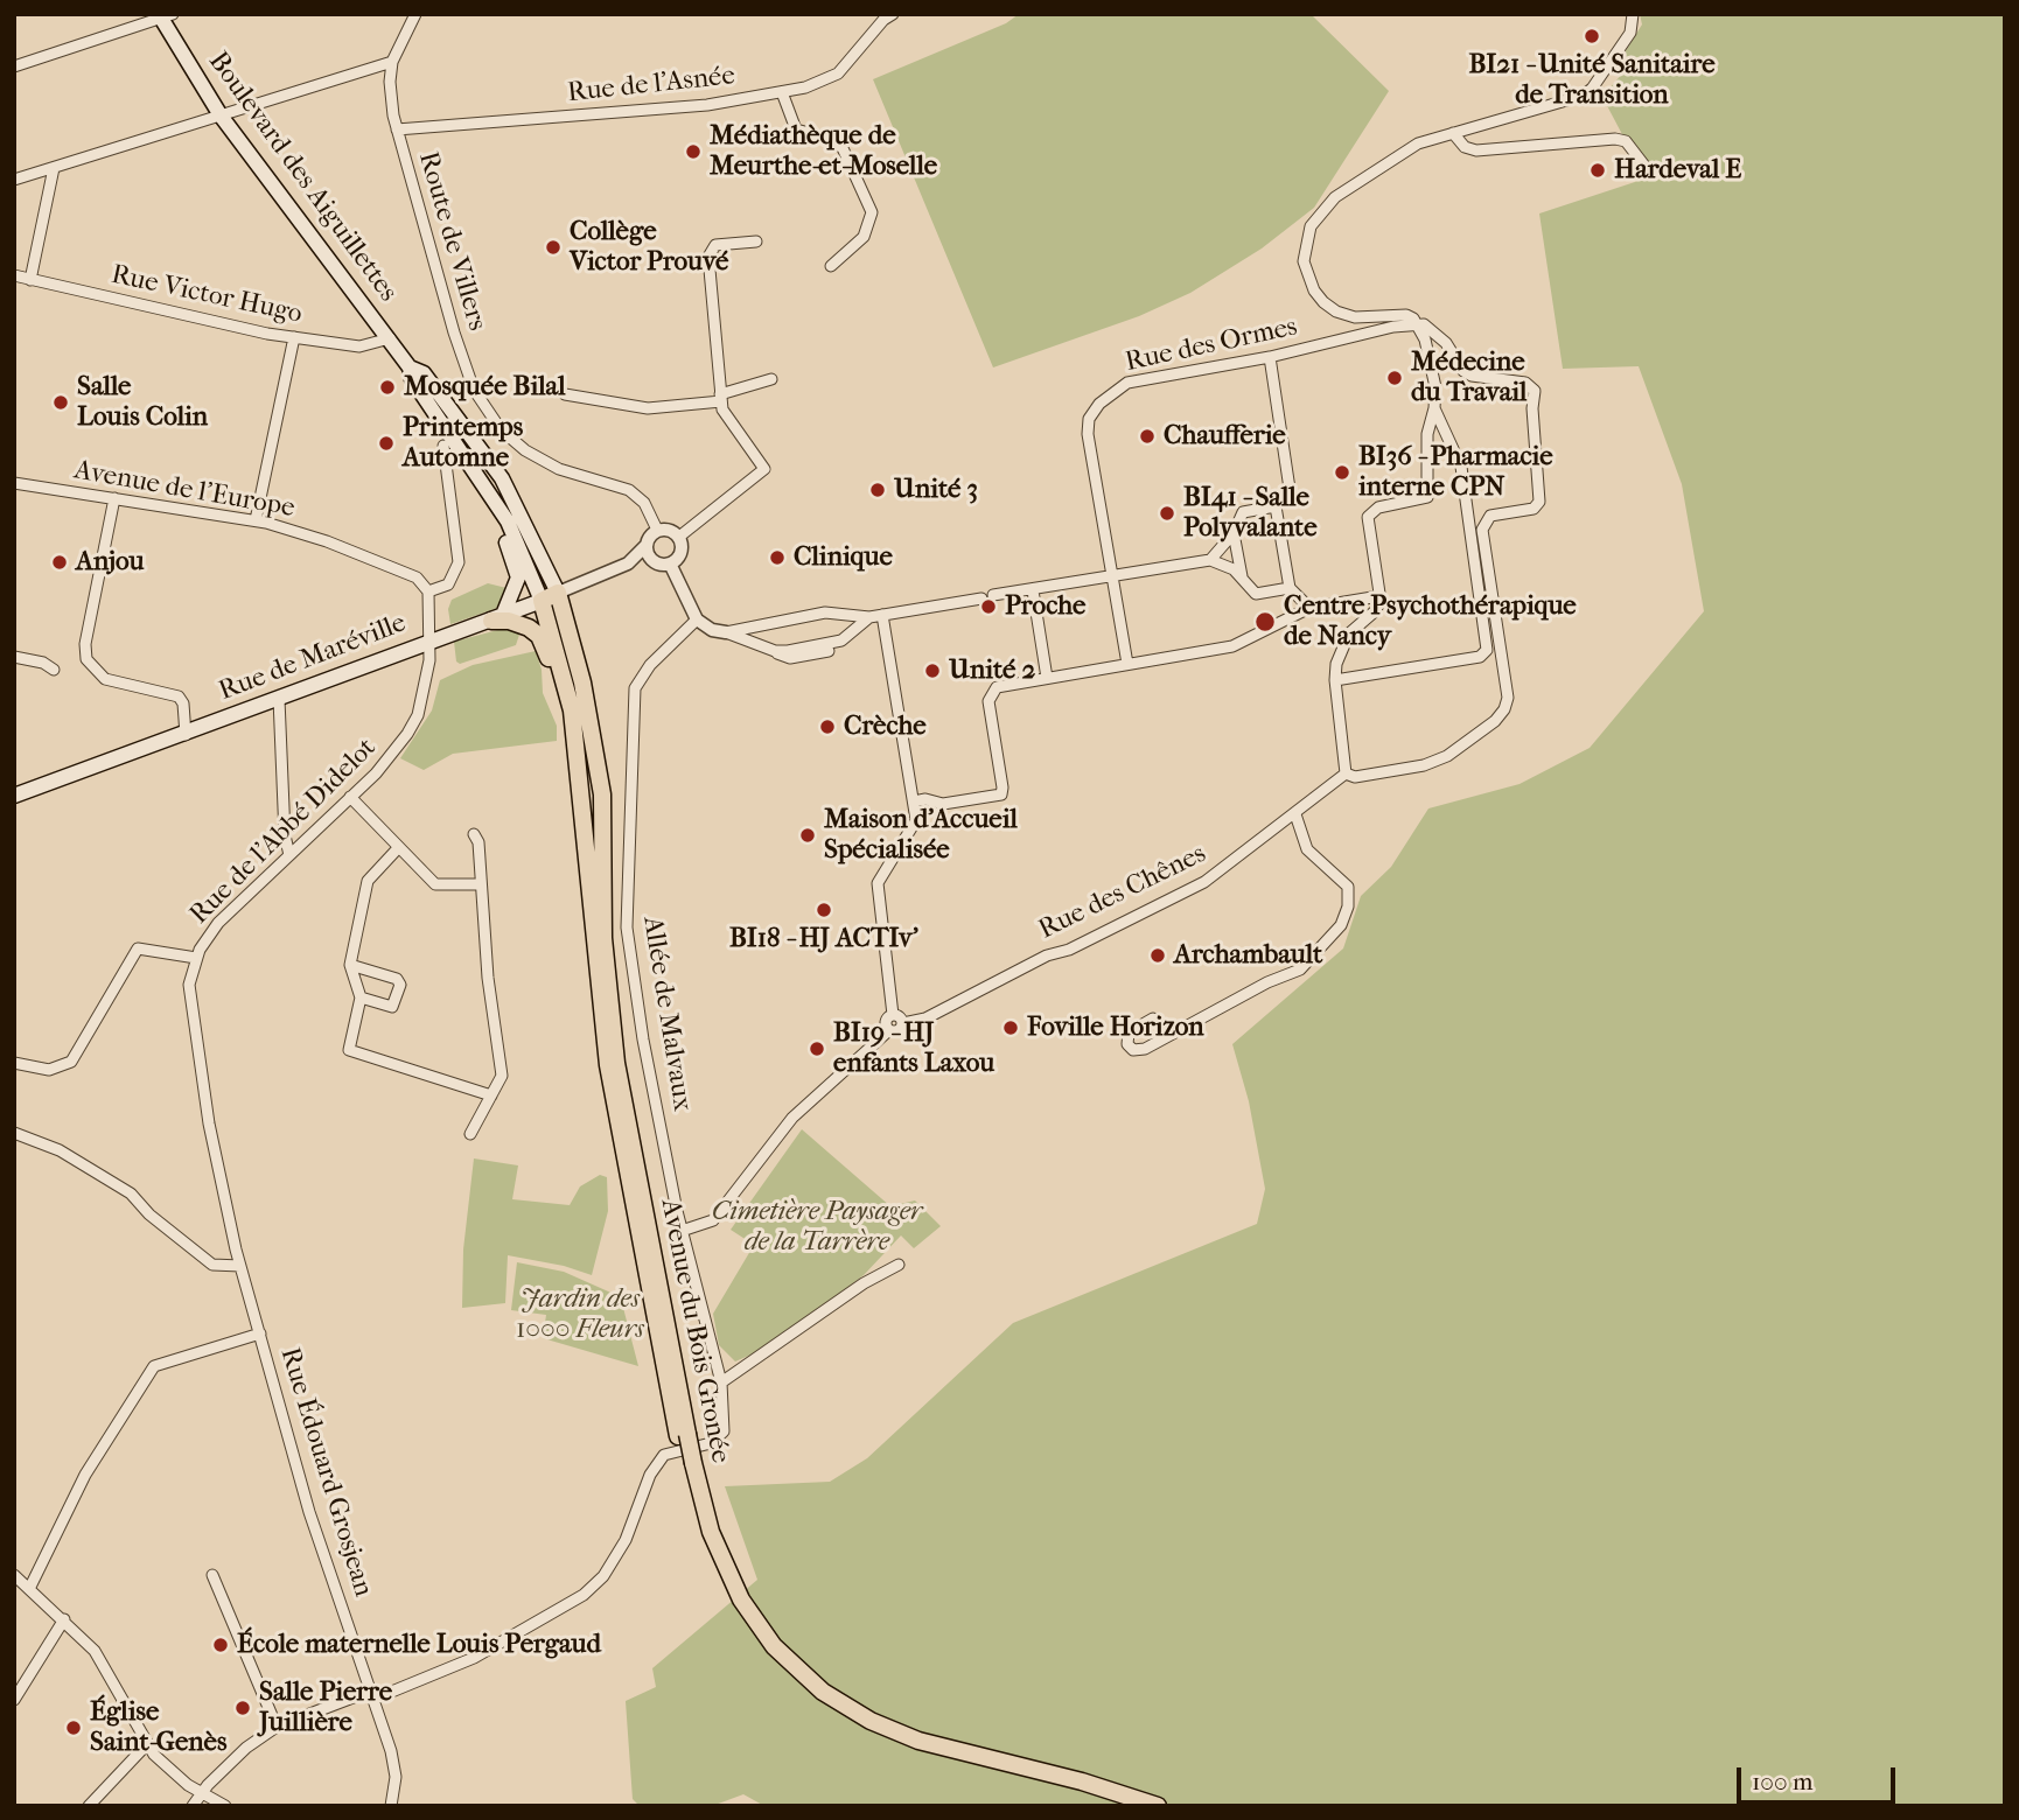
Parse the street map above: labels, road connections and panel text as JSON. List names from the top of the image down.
{
  "streets": {
    "main road": ["Boulevard des Aiguillettes", "Rue de Maréville", "Avenue du Bois Gronée"],
    "street": [
      "Rue de l'Asnée",
      "Route de Villers",
      "Rue Victor Hugo",
      "Rue des Ormes",
      "Avenue de l'Europe",
      "Rue de l'Abbé Didelot",
      "Rue des Chênes",
      "Allée de Malvaux",
      "Rue Édouard Grosjean"
    ]
  },
  "crossings": [
    ["Rue de l'Asnée", "Route de Villers"],
    ["Boulevard des Aiguillettes", "Rue Victor Hugo"],
    ["Boulevard des Aiguillettes", "Rue de Maréville"],
    ["Boulevard des Aiguillettes", "Avenue du Bois Gronée"],
    ["Route de Villers", "Rue de Maréville"],
    ["Rue de Maréville", "Rue de l'Abbé Didelot"],
    ["Rue de Maréville", "Avenue du Bois Gronée"],
    ["Rue de l'Abbé Didelot", "Rue Édouard Grosjean"],
    ["Rue des Chênes", "Allée de Malvaux"],
    ["Allée de Malvaux", "Rue Édouard Grosjean"]
  ],
  "parks": ["Cimetière Paysager de la Tarrère", "Jardin des 1000 Fleurs"],
  "places": [
    "BI21 - Unité Sanitaire de Transition",
    "Médiathèque de Meurthe-et-Moselle",
    "Hardeval E",
    "Collège Victor Prouvé",
    "Médecine du Travail",
    "Mosquée Bilal",
    "Salle Louis Colin",
    "Chaufferie",
    "Printemps Automne",
    "BI36 - Pharmacie interne CPN",
    "Unité 3",
    "BI41 - Salle Polyvalante",
    "Clinique",
    "Anjou",
    "Proche",
    "Centre Psychothérapique de Nancy",
    "Unité 2",
    "Crèche",
    "Maison d'Accueil Spécialisée",
    "BI18 - HJ ACTIv'",
    "Archambault",
    "Foville Horizon",
    "BI19 - HJ enfants Laxou",
    "École maternelle Louis Pergaud",
    "Salle Pierre Juillière",
    "Église Saint-Genès"
  ],
  "scale_bar": "100 m"
}
